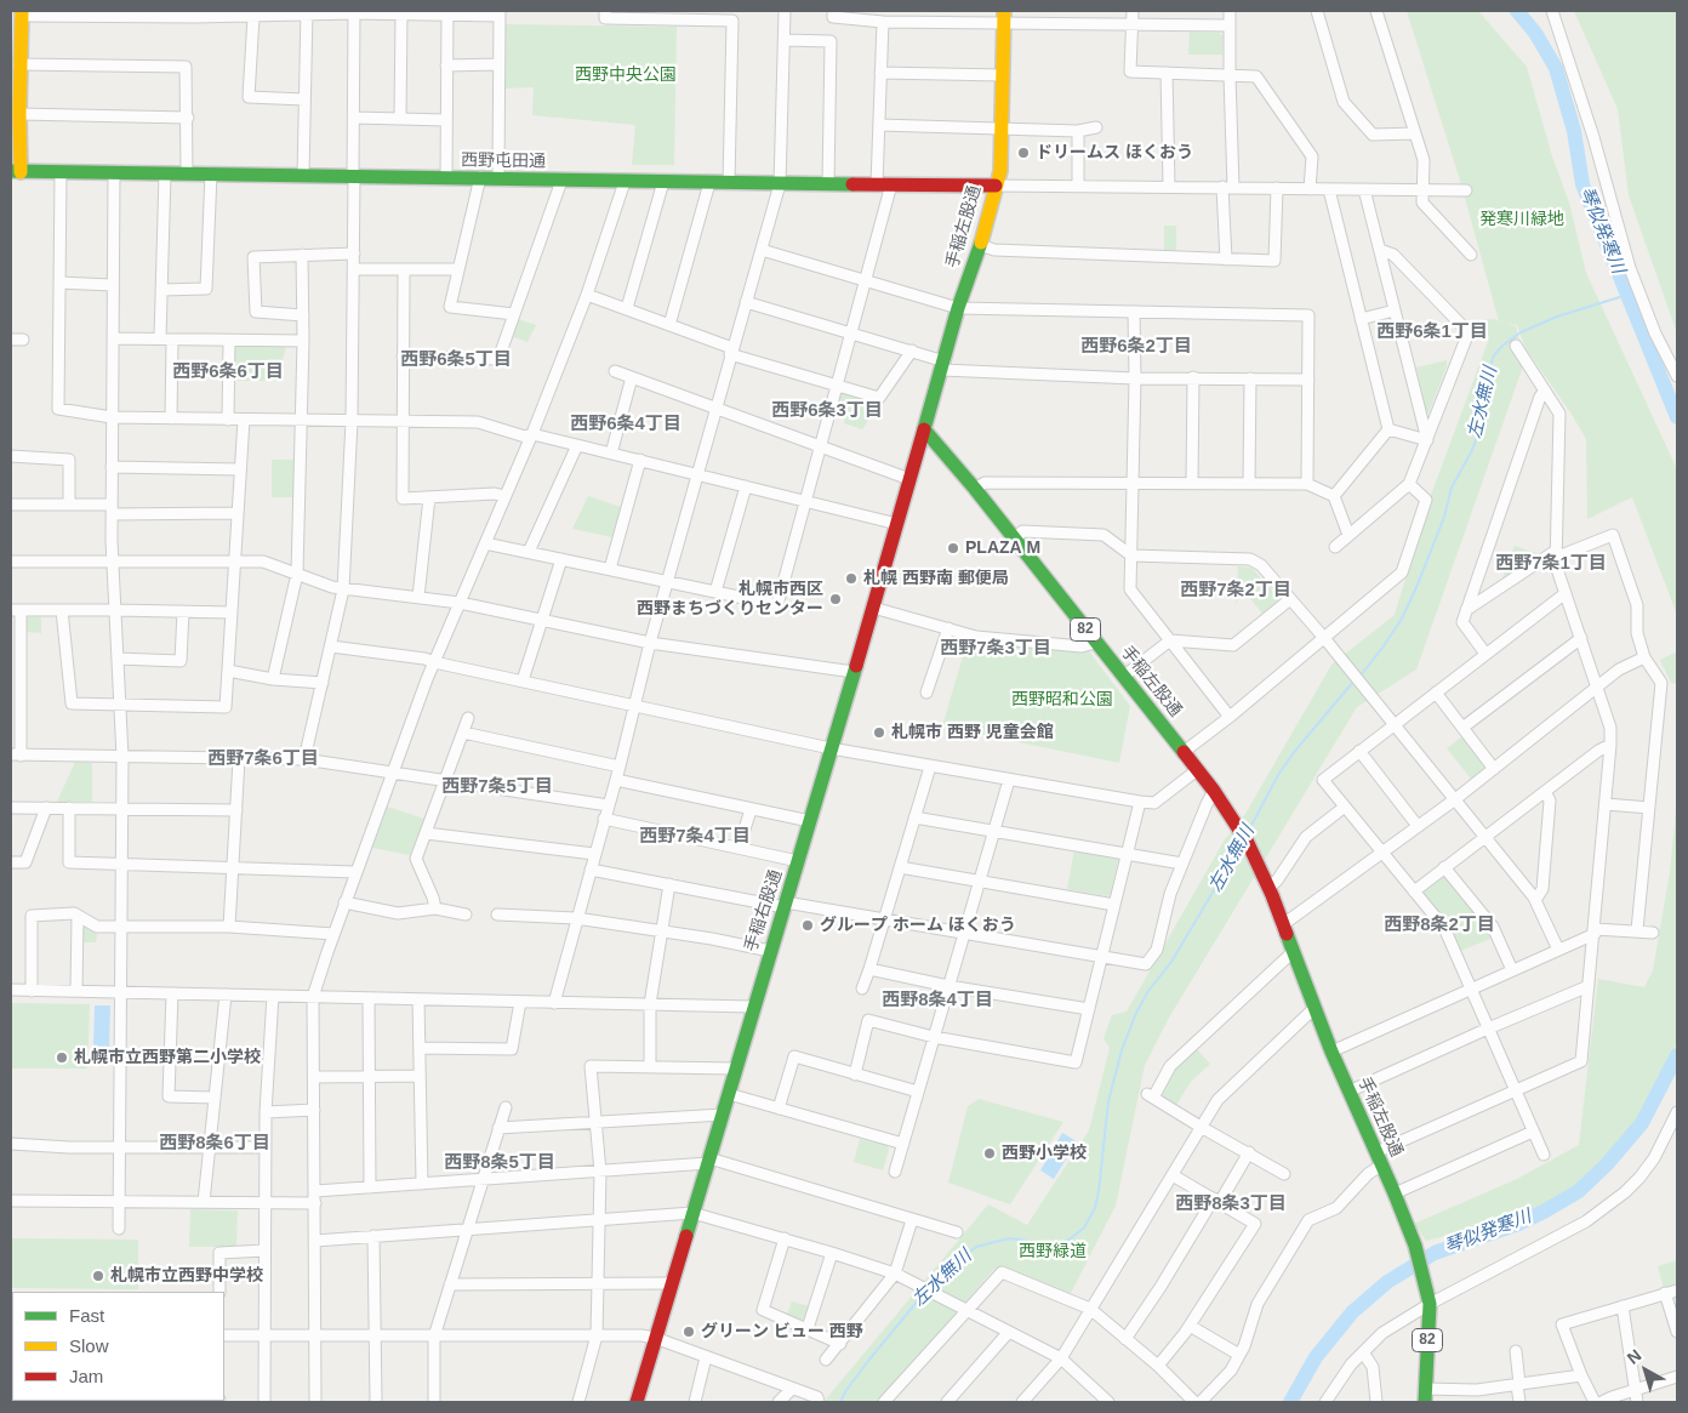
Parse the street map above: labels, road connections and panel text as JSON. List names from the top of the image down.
{
  "streets": {
    "street": [
      "西野屯田通",
      "手稲左股通",
      "82",
      "手稲右股通"
    ]
  },
  "crossings": [
    ["西野屯田通", "手稲左股通"],
    ["手稲左股通", "82"],
    ["手稲左股通", "手稲右股通"]
  ],
  "districts": [
    "西野6条1丁目",
    "西野6条2丁目",
    "西野6条5丁目",
    "西野6条6丁目",
    "西野6条3丁目",
    "西野6条4丁目",
    "西野7条1丁目",
    "西野7条2丁目",
    "西野7条3丁目",
    "西野7条6丁目",
    "西野7条5丁目",
    "西野7条4丁目",
    "西野8条2丁目",
    "西野8条4丁目",
    "西野8条6丁目",
    "西野8条5丁目",
    "西野8条3丁目"
  ],
  "water": ["琴似発寒川", "左水無川"],
  "parks": [
    "西野中央公園",
    "発寒川緑地",
    "西野昭和公園",
    "西野緑道"
  ],
  "places": [
    "ドリームス ほくおう",
    "PLAZA M",
    "札幌 西野南 郵便局",
    "札幌市西区 西野まちづくりセンター",
    "札幌市 西野 児童会館",
    "グループ ホーム ほくおう",
    "札幌市立西野第二小学校",
    "西野小学校",
    "札幌市立西野中学校",
    "グリーン ビュー 西野"
  ],
  "legend": ["Fast", "Slow", "Jam"],
  "north": "top left"
}
